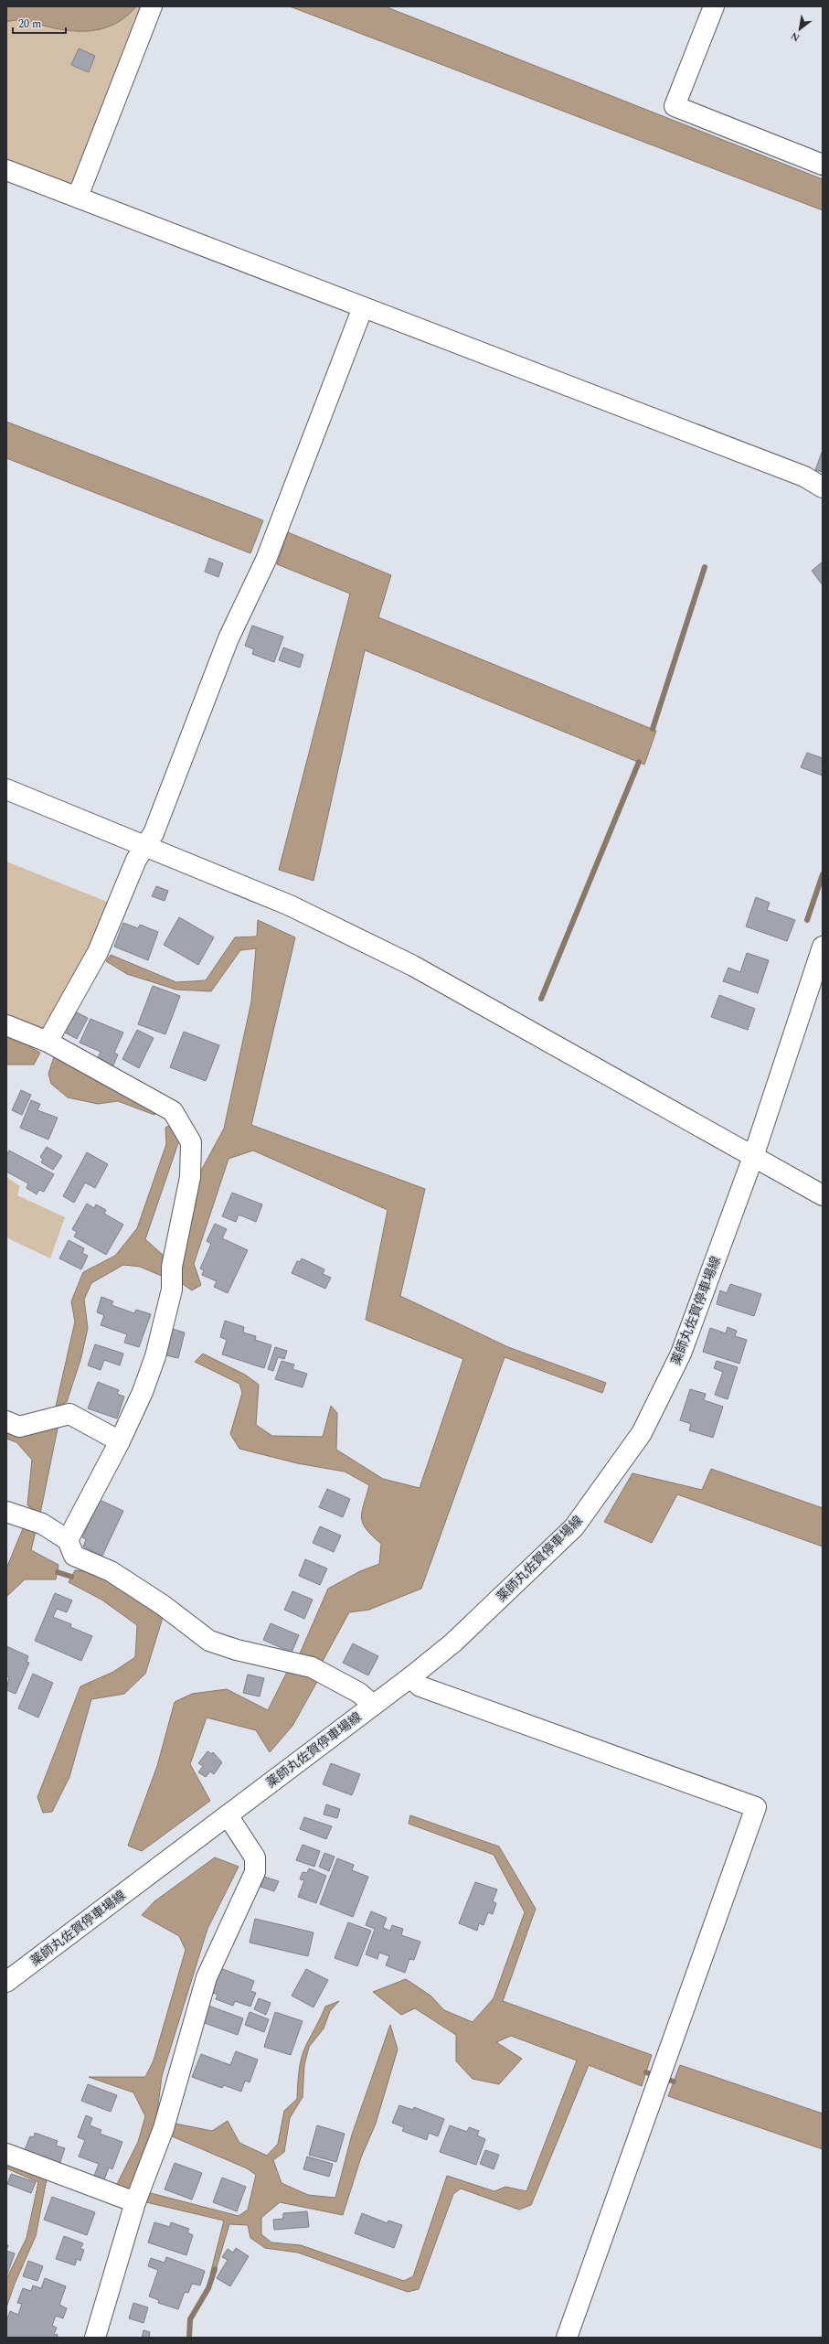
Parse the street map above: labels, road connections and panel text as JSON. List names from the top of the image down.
{
  "streets": {
    "street": ["薬師丸佐賀停車場線"]
  },
  "scale_bar": "20 m",
  "north": "bottom left"
}
